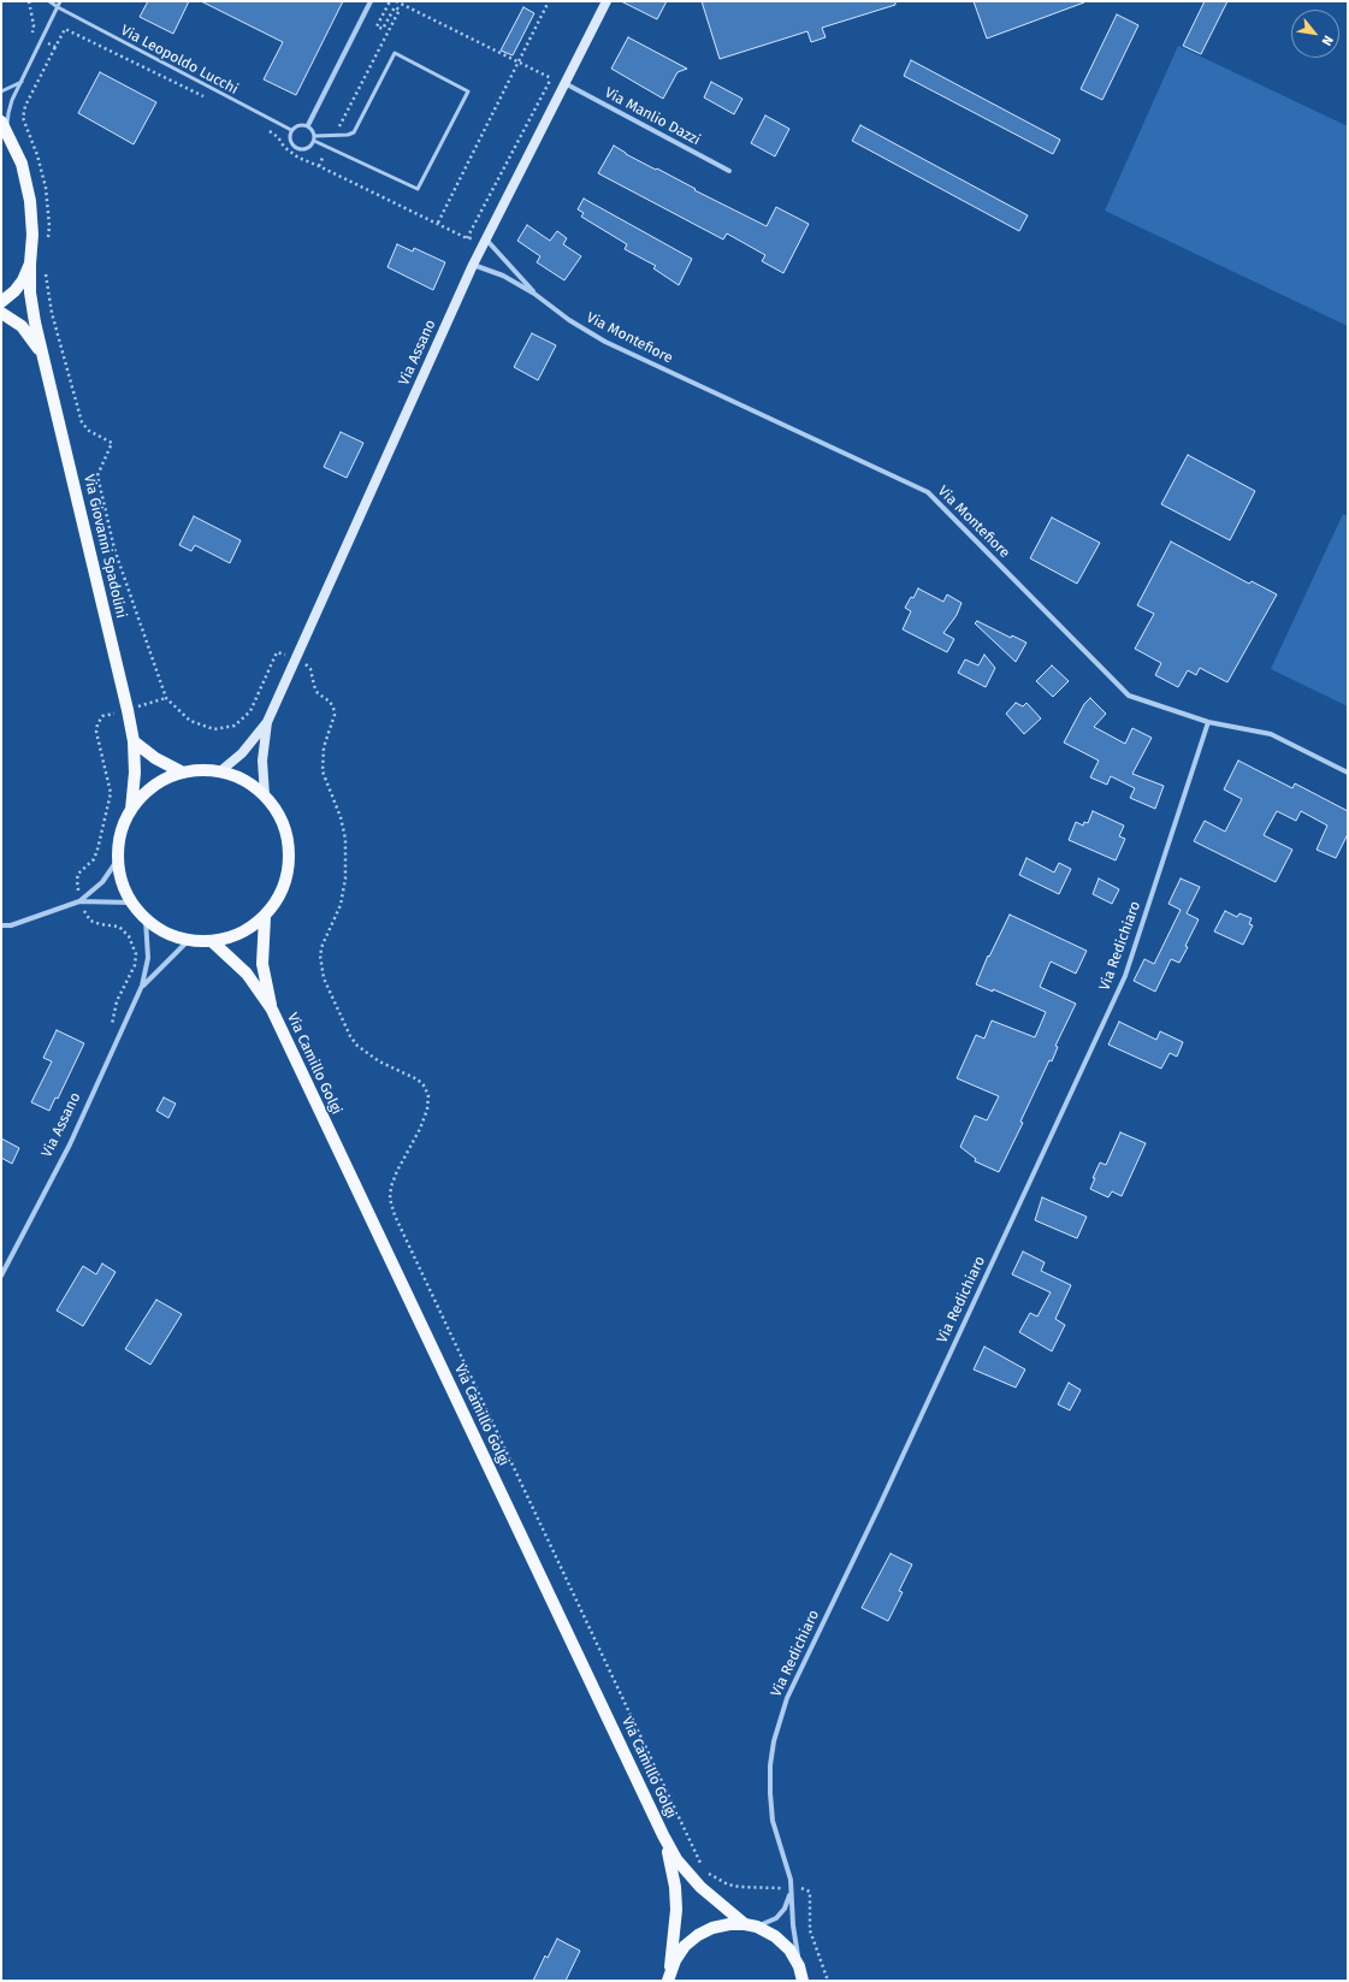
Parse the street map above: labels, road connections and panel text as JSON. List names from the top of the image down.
{
  "streets": {
    "main road": ["Via Assano", "Via Giovanni Spadolini", "Via Camillo Golgi"],
    "street": ["Via Manlio Dazzi", "Via Montefiore", "Via Redichiaro"],
    "lane": ["Via Leopoldo Lucchi"]
  },
  "crossings": [
    ["Via Manlio Dazzi", "Via Assano"],
    ["Via Montefiore", "Via Assano"],
    ["Via Montefiore", "Via Redichiaro"],
    ["Via Assano", "Via Giovanni Spadolini"],
    ["Via Assano", "Via Camillo Golgi"],
    ["Via Giovanni Spadolini", "Via Camillo Golgi"],
    ["Via Redichiaro", "Via Camillo Golgi"]
  ],
  "north": "bottom right"
}
